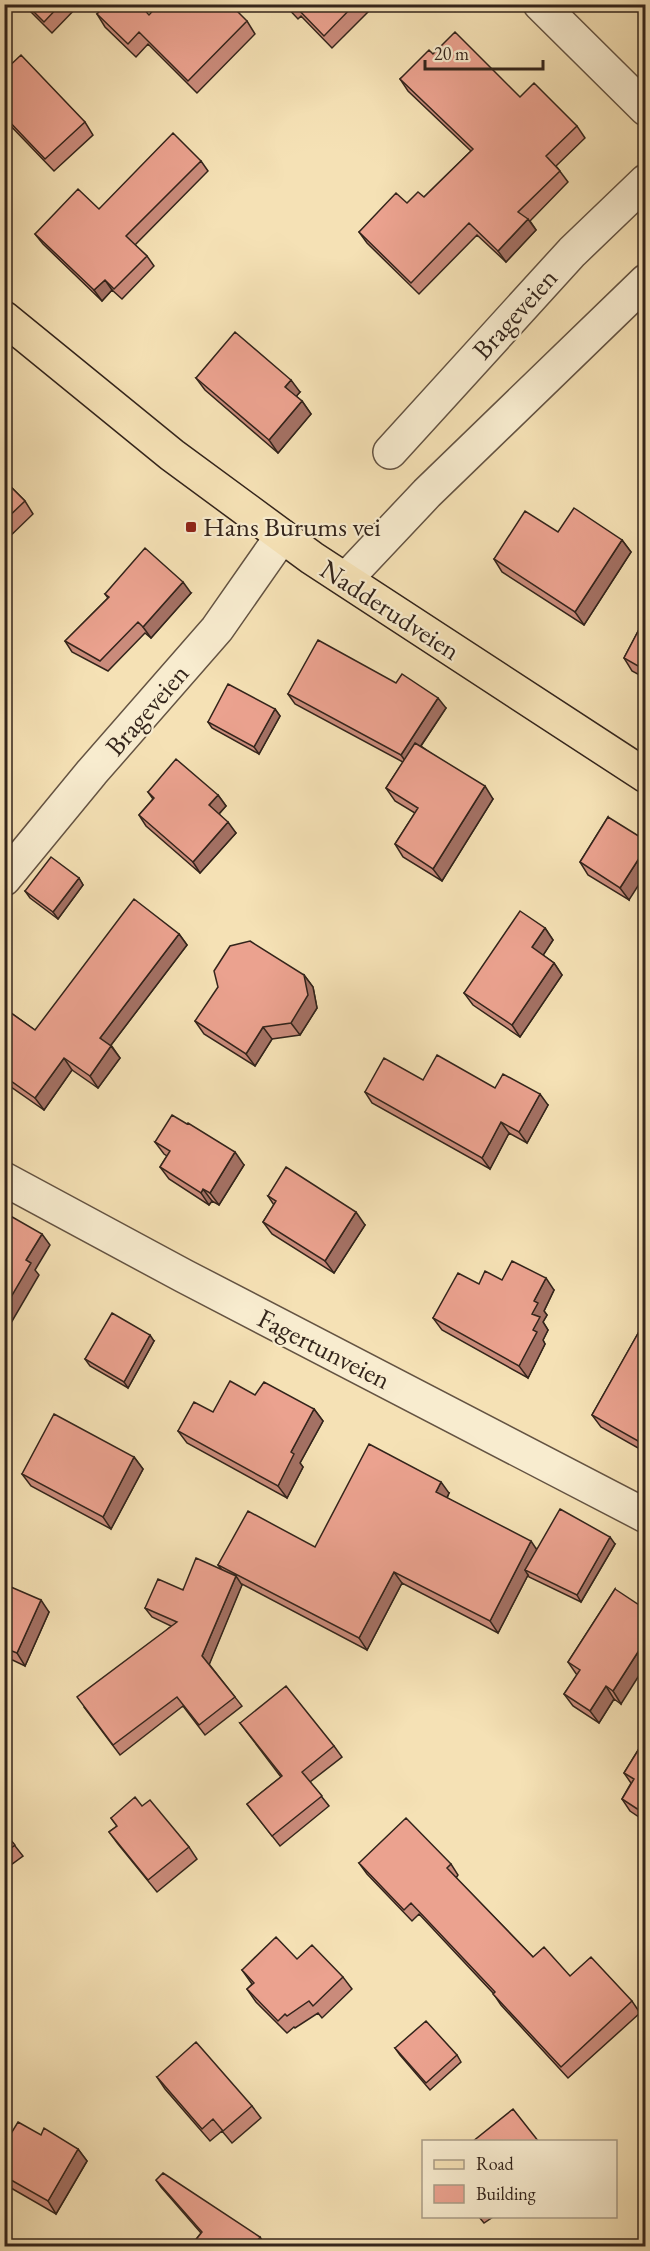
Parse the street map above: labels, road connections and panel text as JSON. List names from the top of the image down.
{
  "streets": {
    "main road": ["Nadderudveien"],
    "street": ["Brageveien", "Fagertunveien"]
  },
  "crossings": [
    ["Brageveien", "Nadderudveien"]
  ],
  "places": {
    "transit": ["Hans Burums vei"]
  },
  "legend": ["Road", "Building"],
  "scale_bar": "20 m"
}
